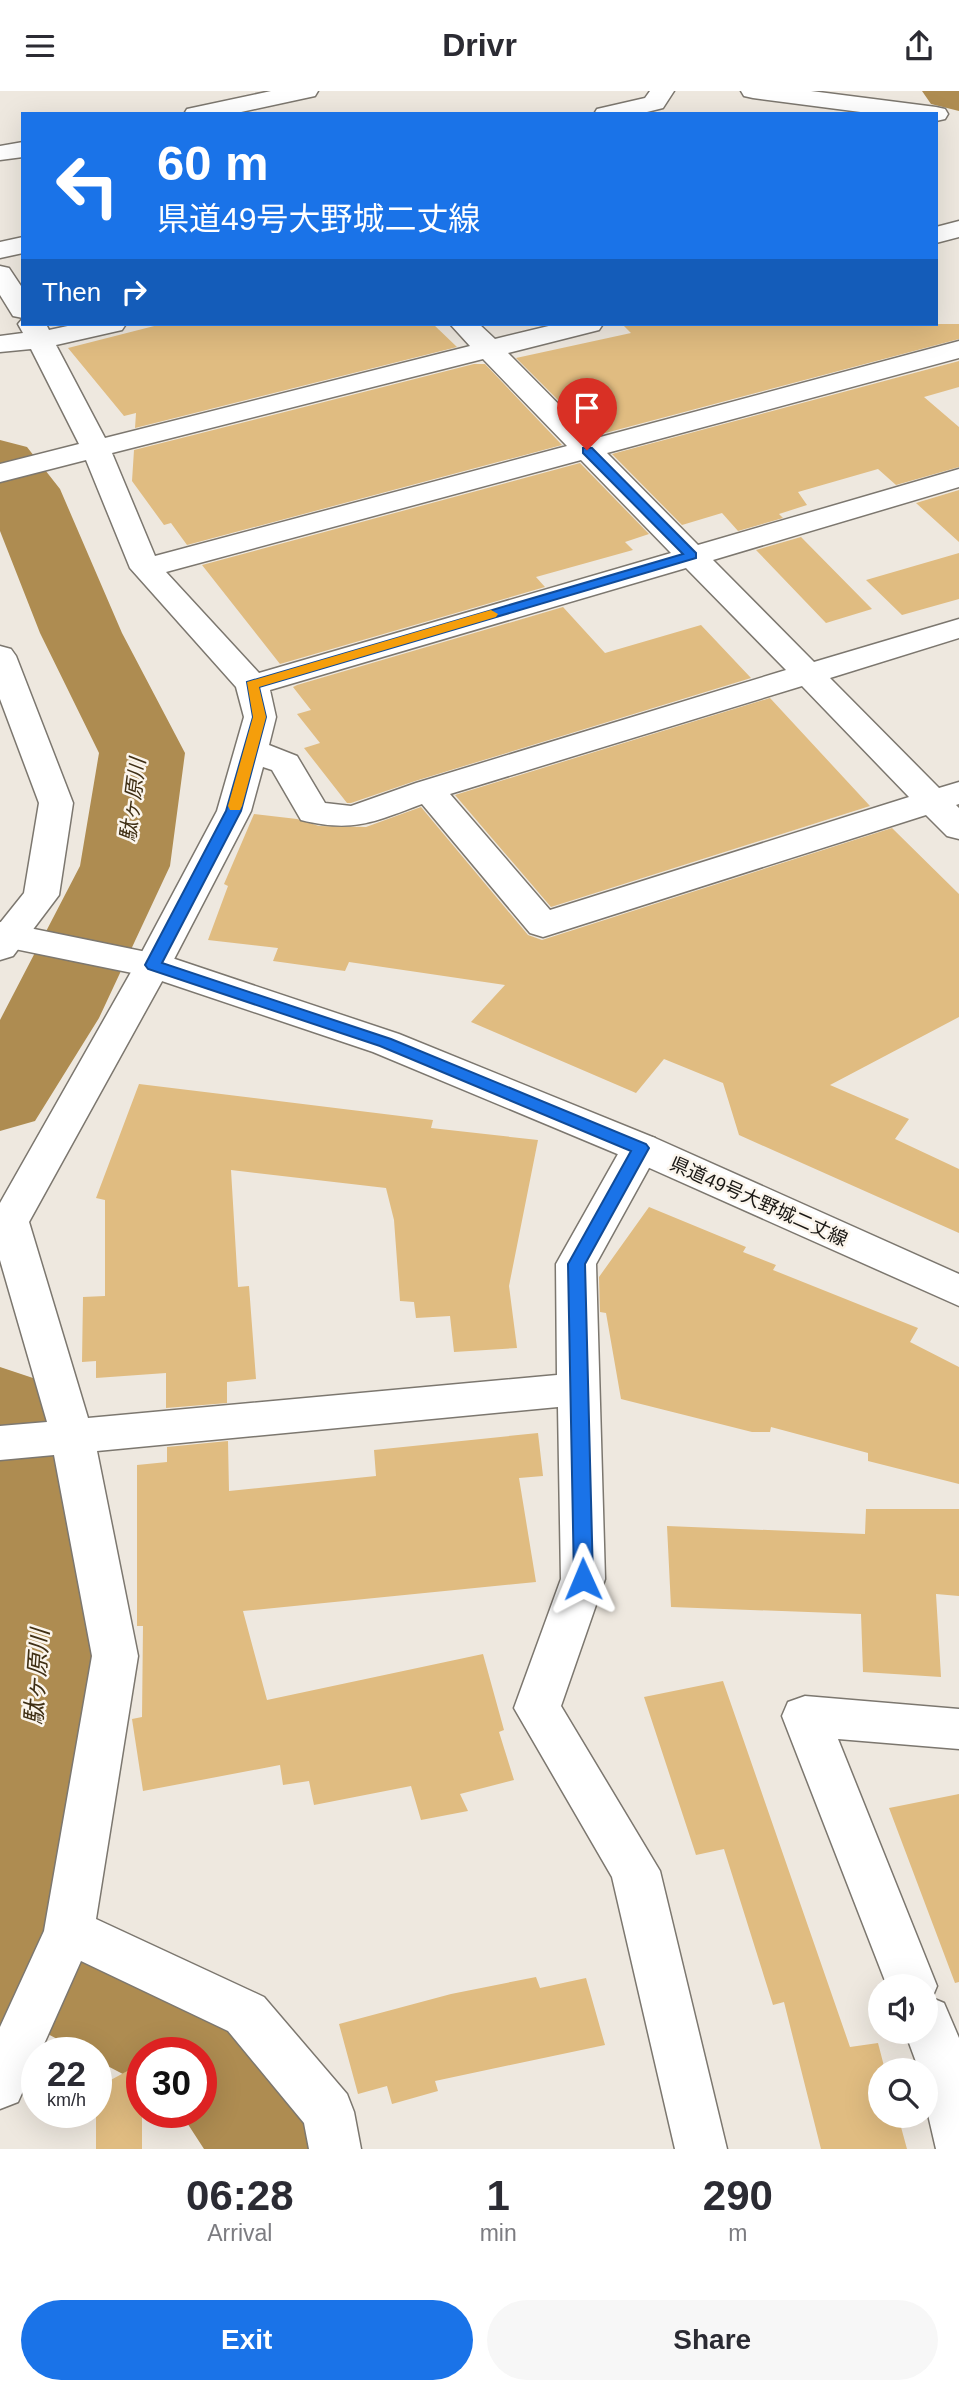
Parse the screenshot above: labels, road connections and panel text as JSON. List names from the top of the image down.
{
  "streets": {
    "street": ["県道49号大野城二丈線"]
  },
  "water": ["駄ヶ原川"],
  "page": {
    "header": "Drivr",
    "turn": ["60 m", "県道49号大野城二丈線"],
    "then": "Then",
    "speed": "22 km/h",
    "limit": "30",
    "eta": [
      "06:28",
      "Arrival",
      "1",
      "min",
      "290",
      "m"
    ],
    "buttons": ["Exit", "Share"]
  }
}
